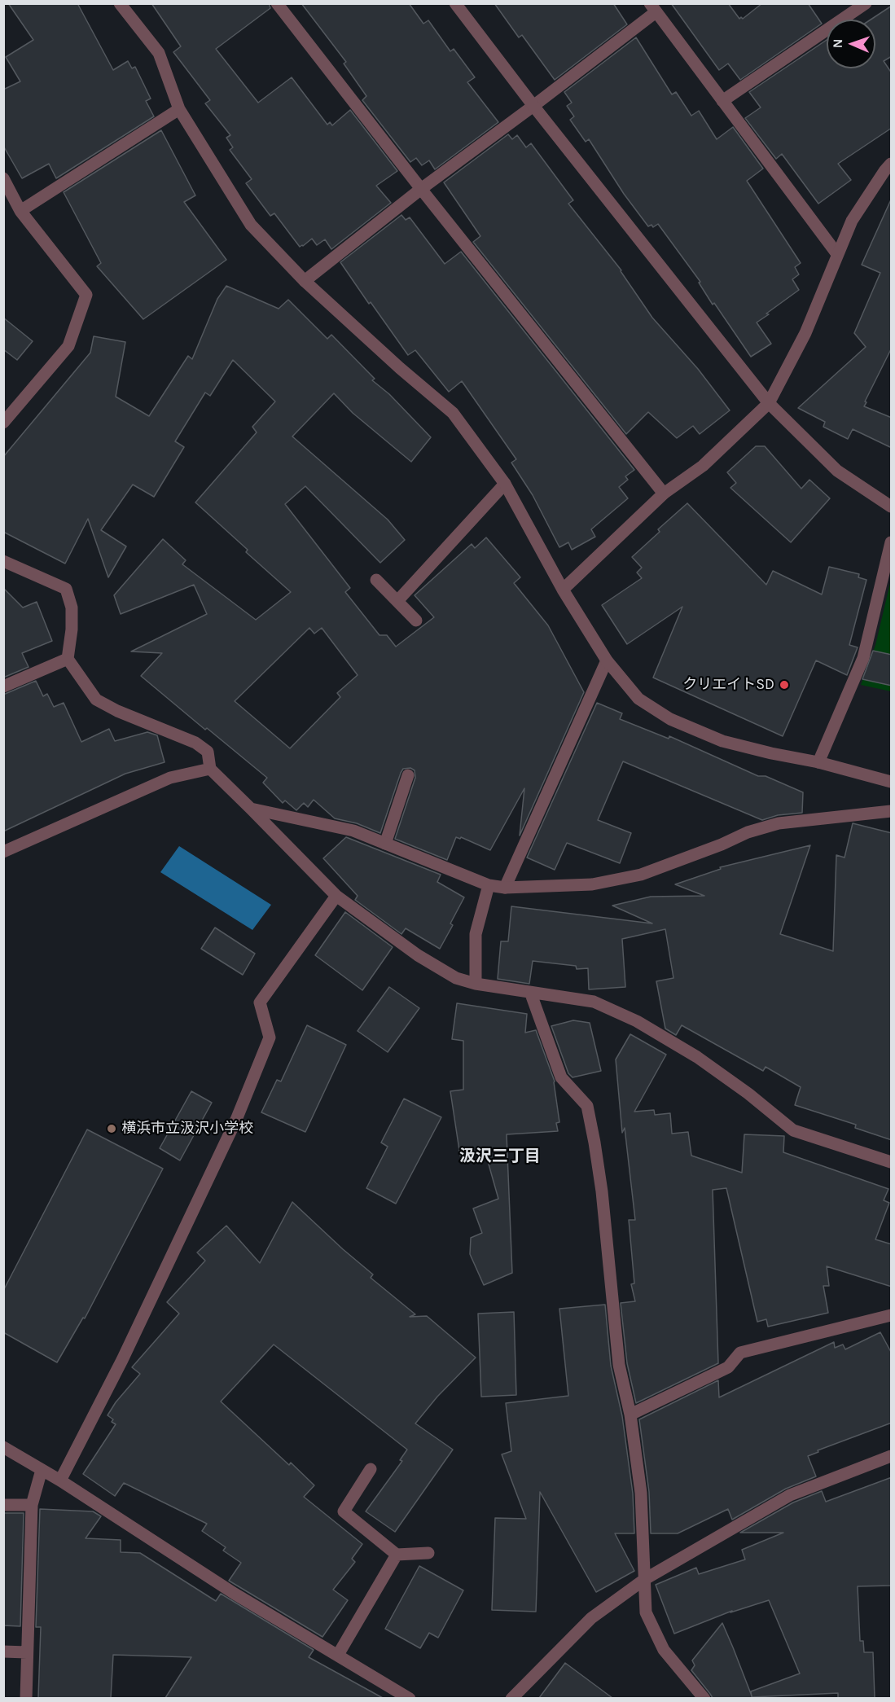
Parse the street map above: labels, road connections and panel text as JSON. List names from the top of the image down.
{
  "districts": ["汲沢三丁目"],
  "places": ["クリエイトSD", "横浜市立汲沢小学校"],
  "north": "left"
}
